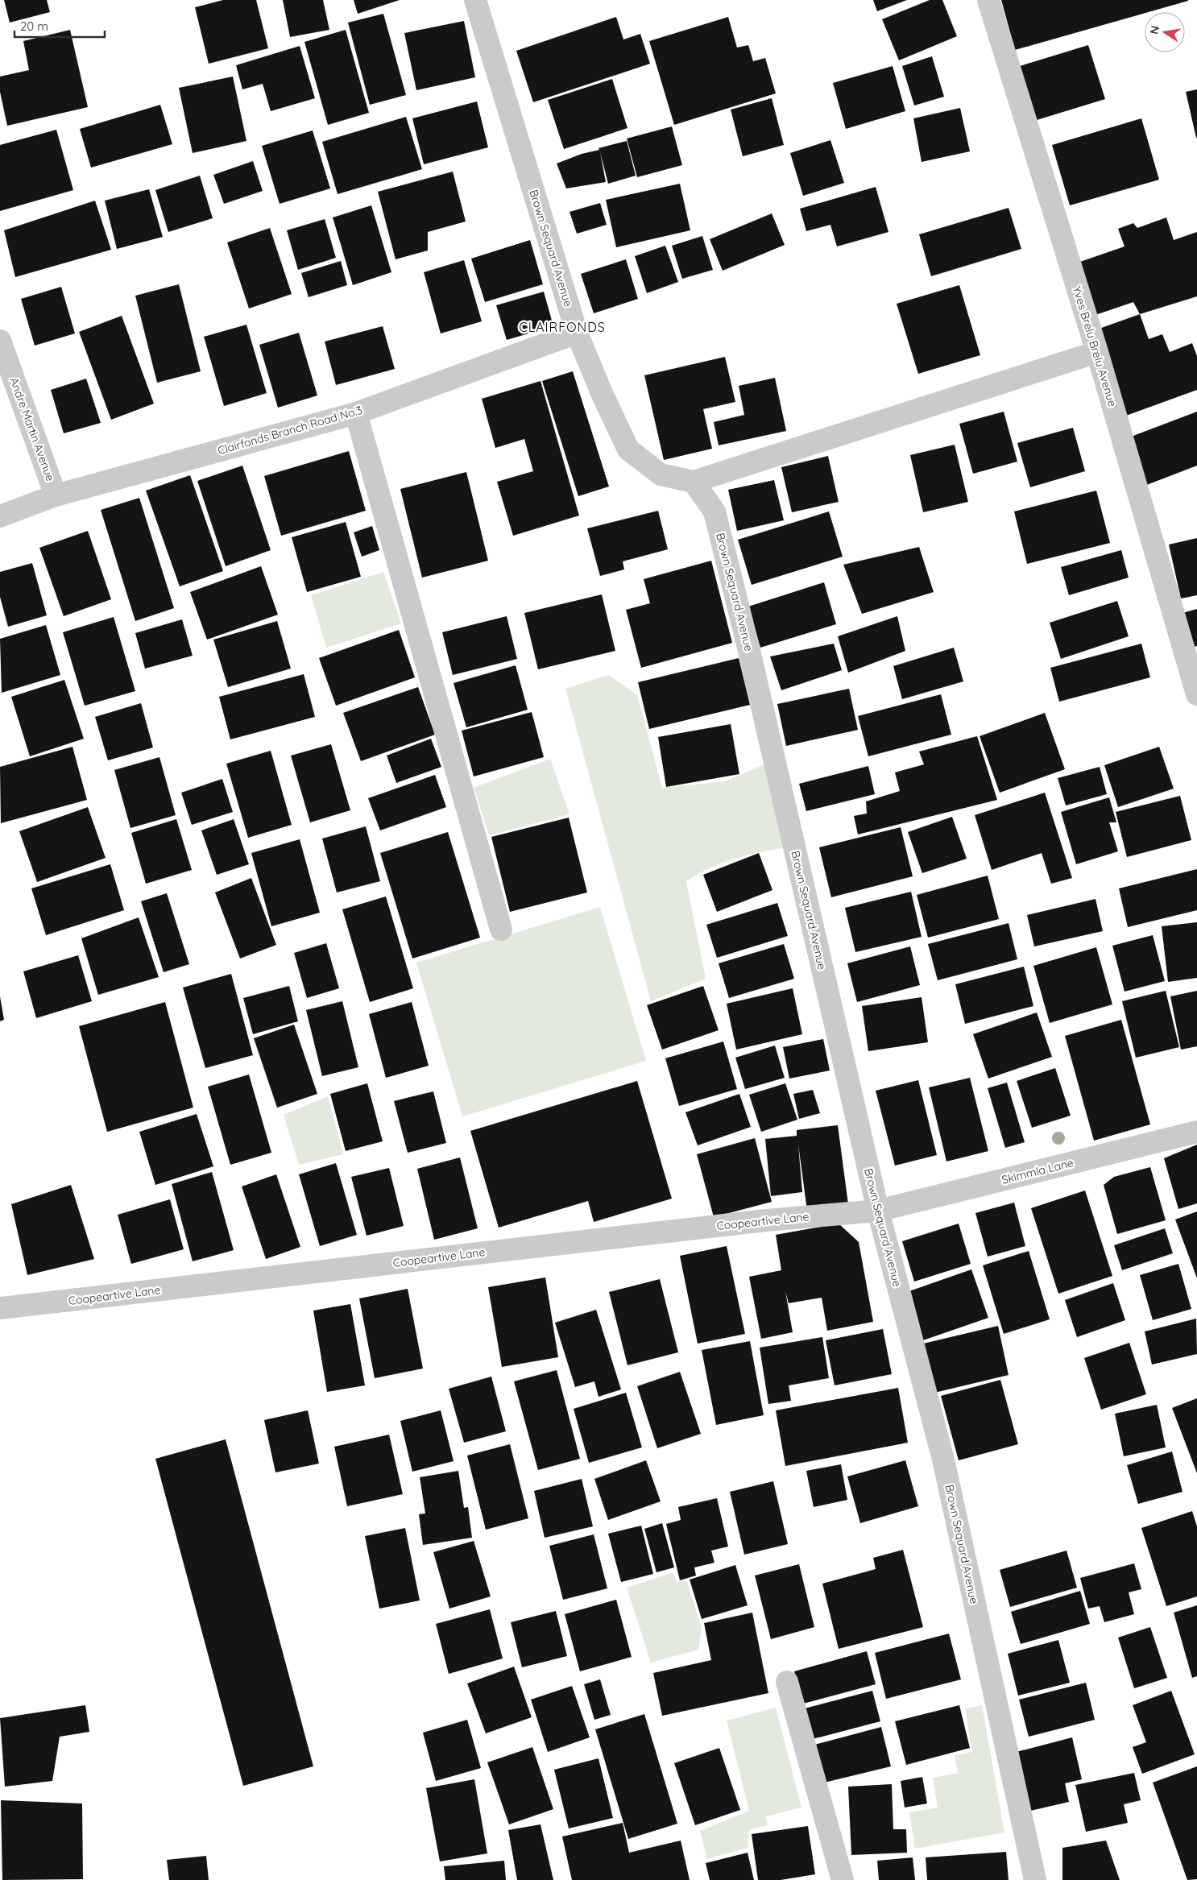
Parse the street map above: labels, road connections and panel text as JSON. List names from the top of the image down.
{
  "streets": {
    "street": [
      "Brown Sequard Avenue",
      "Yves Brelu Brelu Avenue",
      "Andre Martin Avenue",
      "Clairfonds Branch Road No.3",
      "Skimmla Lane",
      "Coopeartive Lane"
    ]
  },
  "crossings": [
    ["Brown Sequard Avenue", "Clairfonds Branch Road No.3"],
    ["Brown Sequard Avenue", "Skimmla Lane"],
    ["Brown Sequard Avenue", "Coopeartive Lane"],
    ["Andre Martin Avenue", "Clairfonds Branch Road No.3"],
    ["Skimmla Lane", "Coopeartive Lane"]
  ],
  "districts": ["CLAIRFONDS"],
  "scale_bar": "20 m",
  "north": "left"
}
